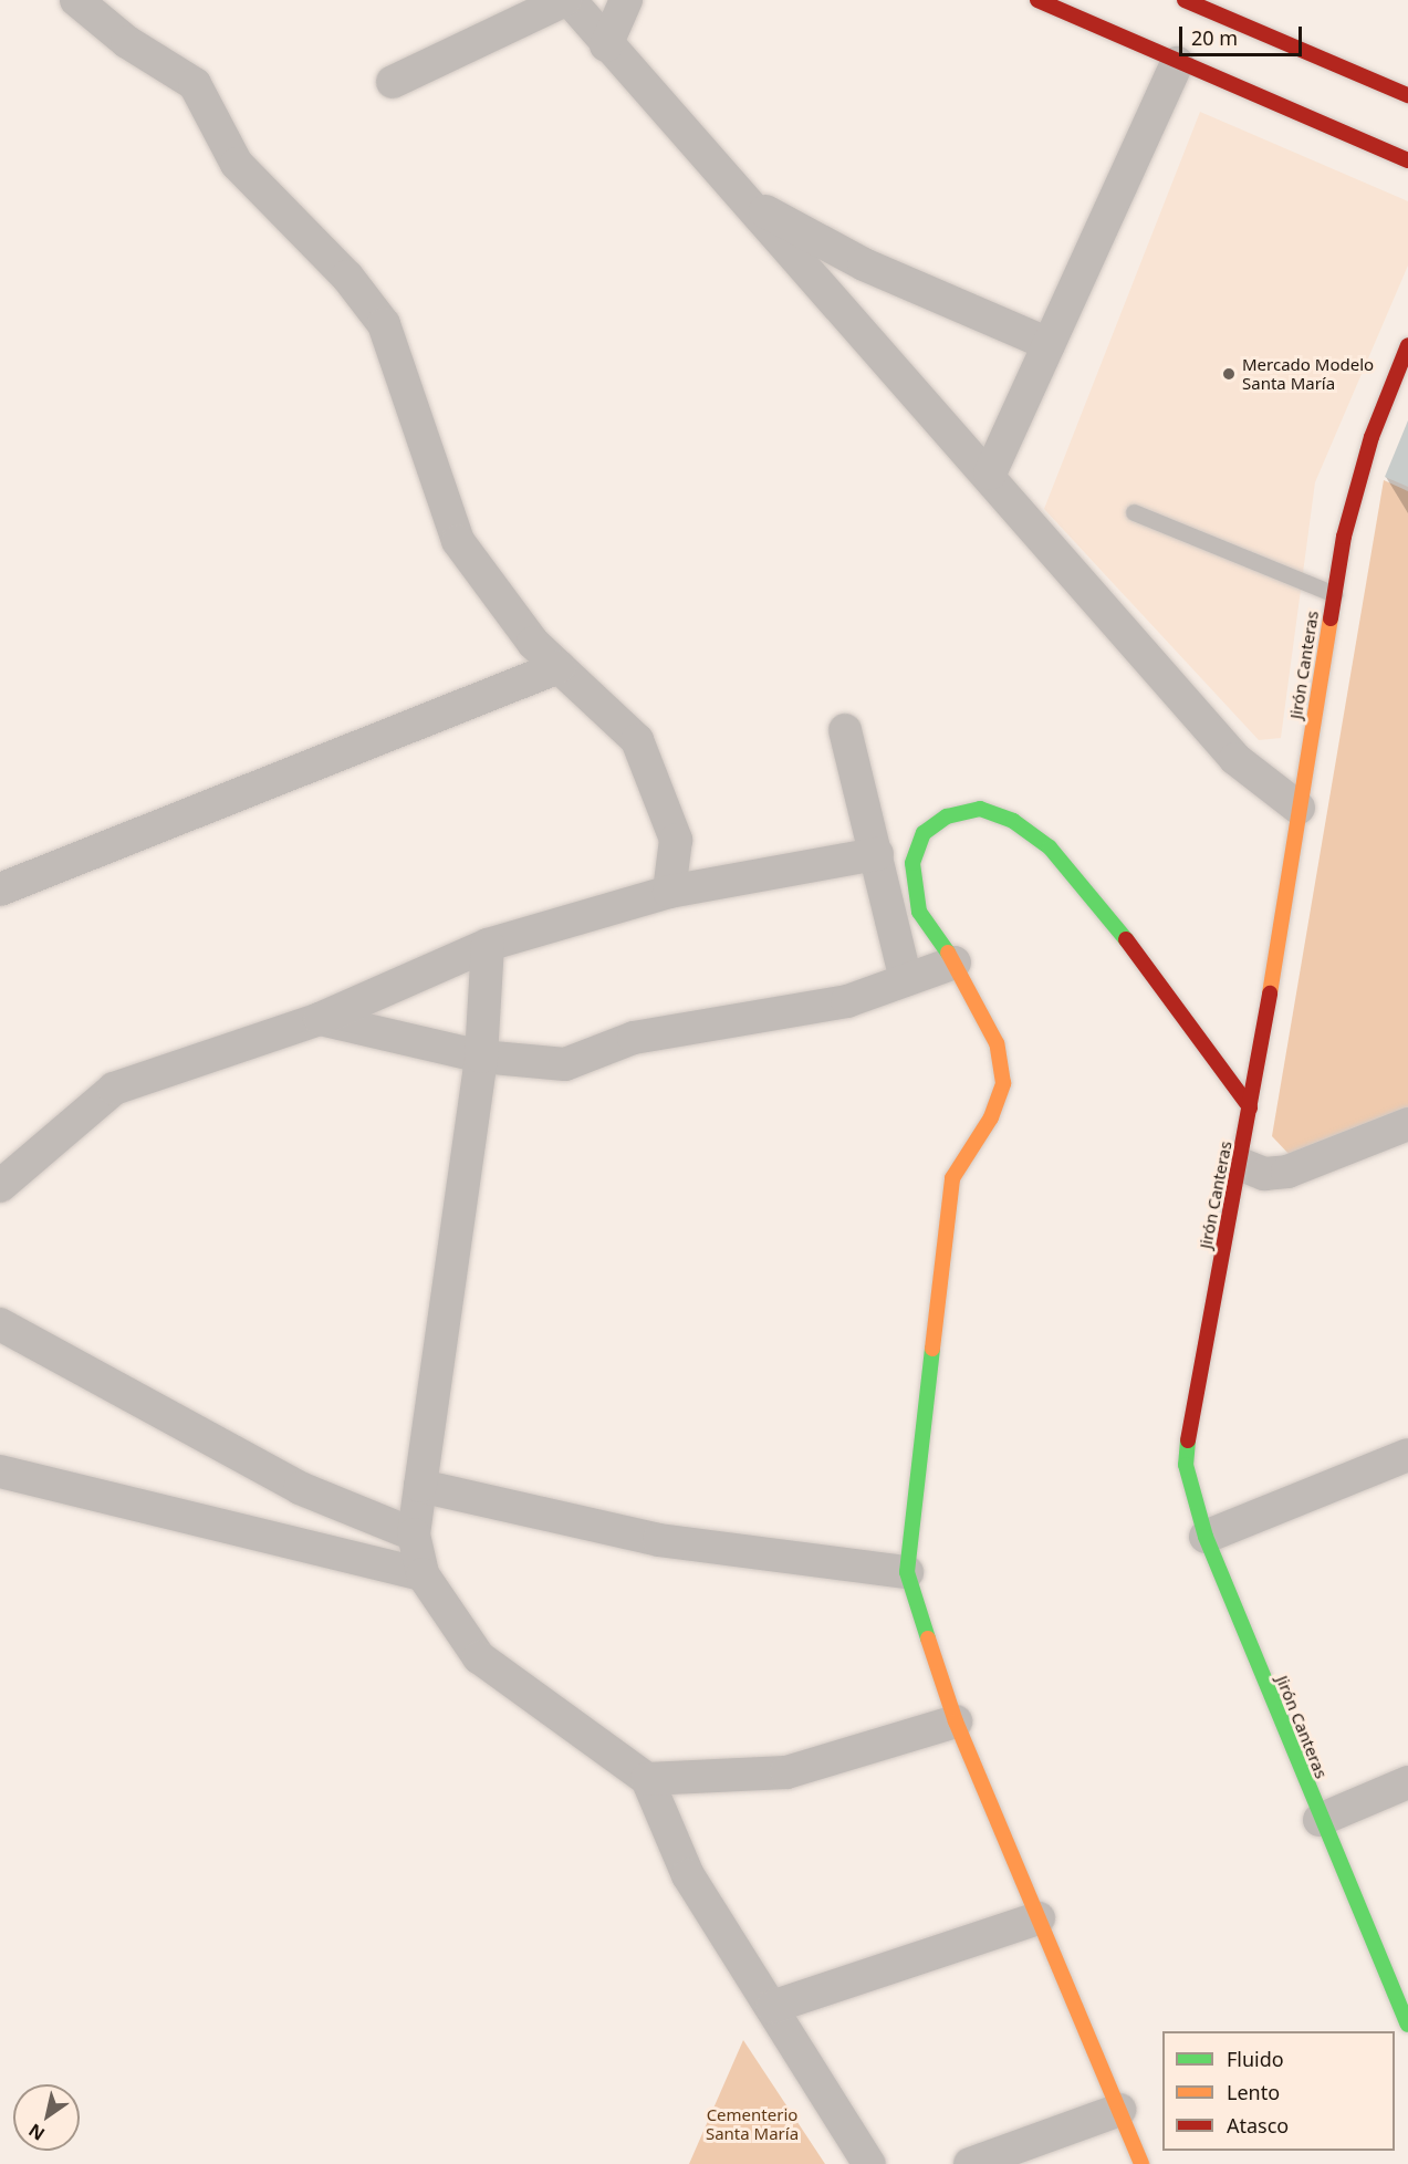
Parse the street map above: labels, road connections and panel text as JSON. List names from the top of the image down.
{
  "streets": {
    "street": ["Jirón Canteras"]
  },
  "parks": ["Cementerio Santa María"],
  "places": ["Mercado Modelo Santa María"],
  "legend": ["Fluido", "Lento", "Atasco"],
  "scale_bar": "20 m",
  "north": "bottom left"
}
